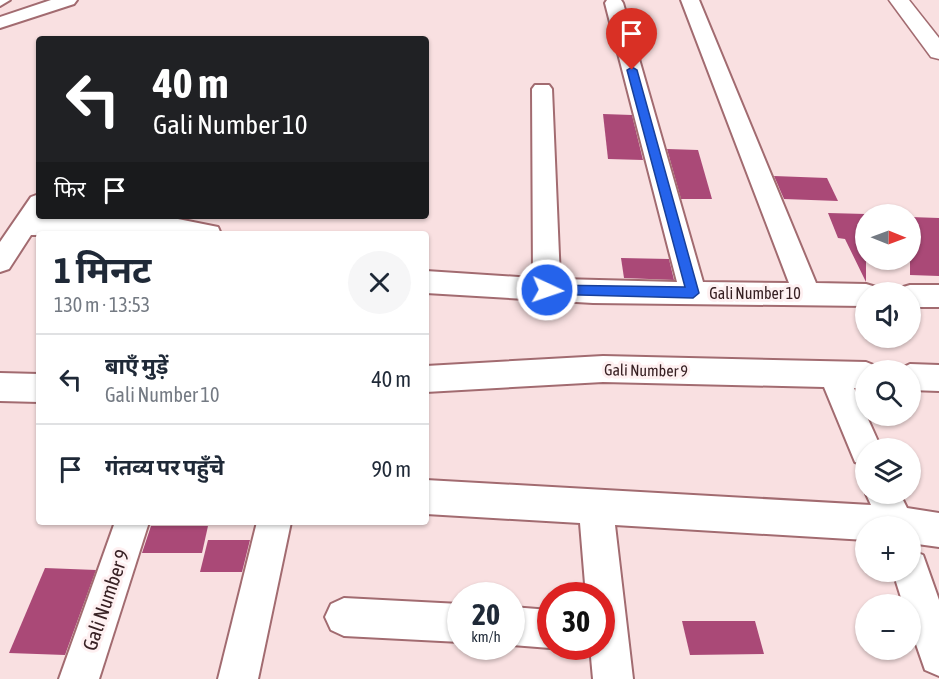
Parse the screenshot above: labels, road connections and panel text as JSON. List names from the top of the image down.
{
  "streets": {
    "street": ["Gali Number 10", "Gali Number 9"]
  },
  "north": "right",
  "page": {
    "turn": ["40 m", "Gali Number 10"],
    "then": "फिर",
    "map_buttons": ["+", "−"],
    "heading": ["1 मिनट", "130 m · 13:53"],
    "list": [
      {
        "name": "बाएँ मुड़ें",
        "note": "Gali Number 10",
        "value": "40 m"
      },
      {
        "name": "गंतव्य पर पहुँचे",
        "value": "90 m"
      }
    ],
    "speed": "20 km/h",
    "limit": "30"
  }
}
